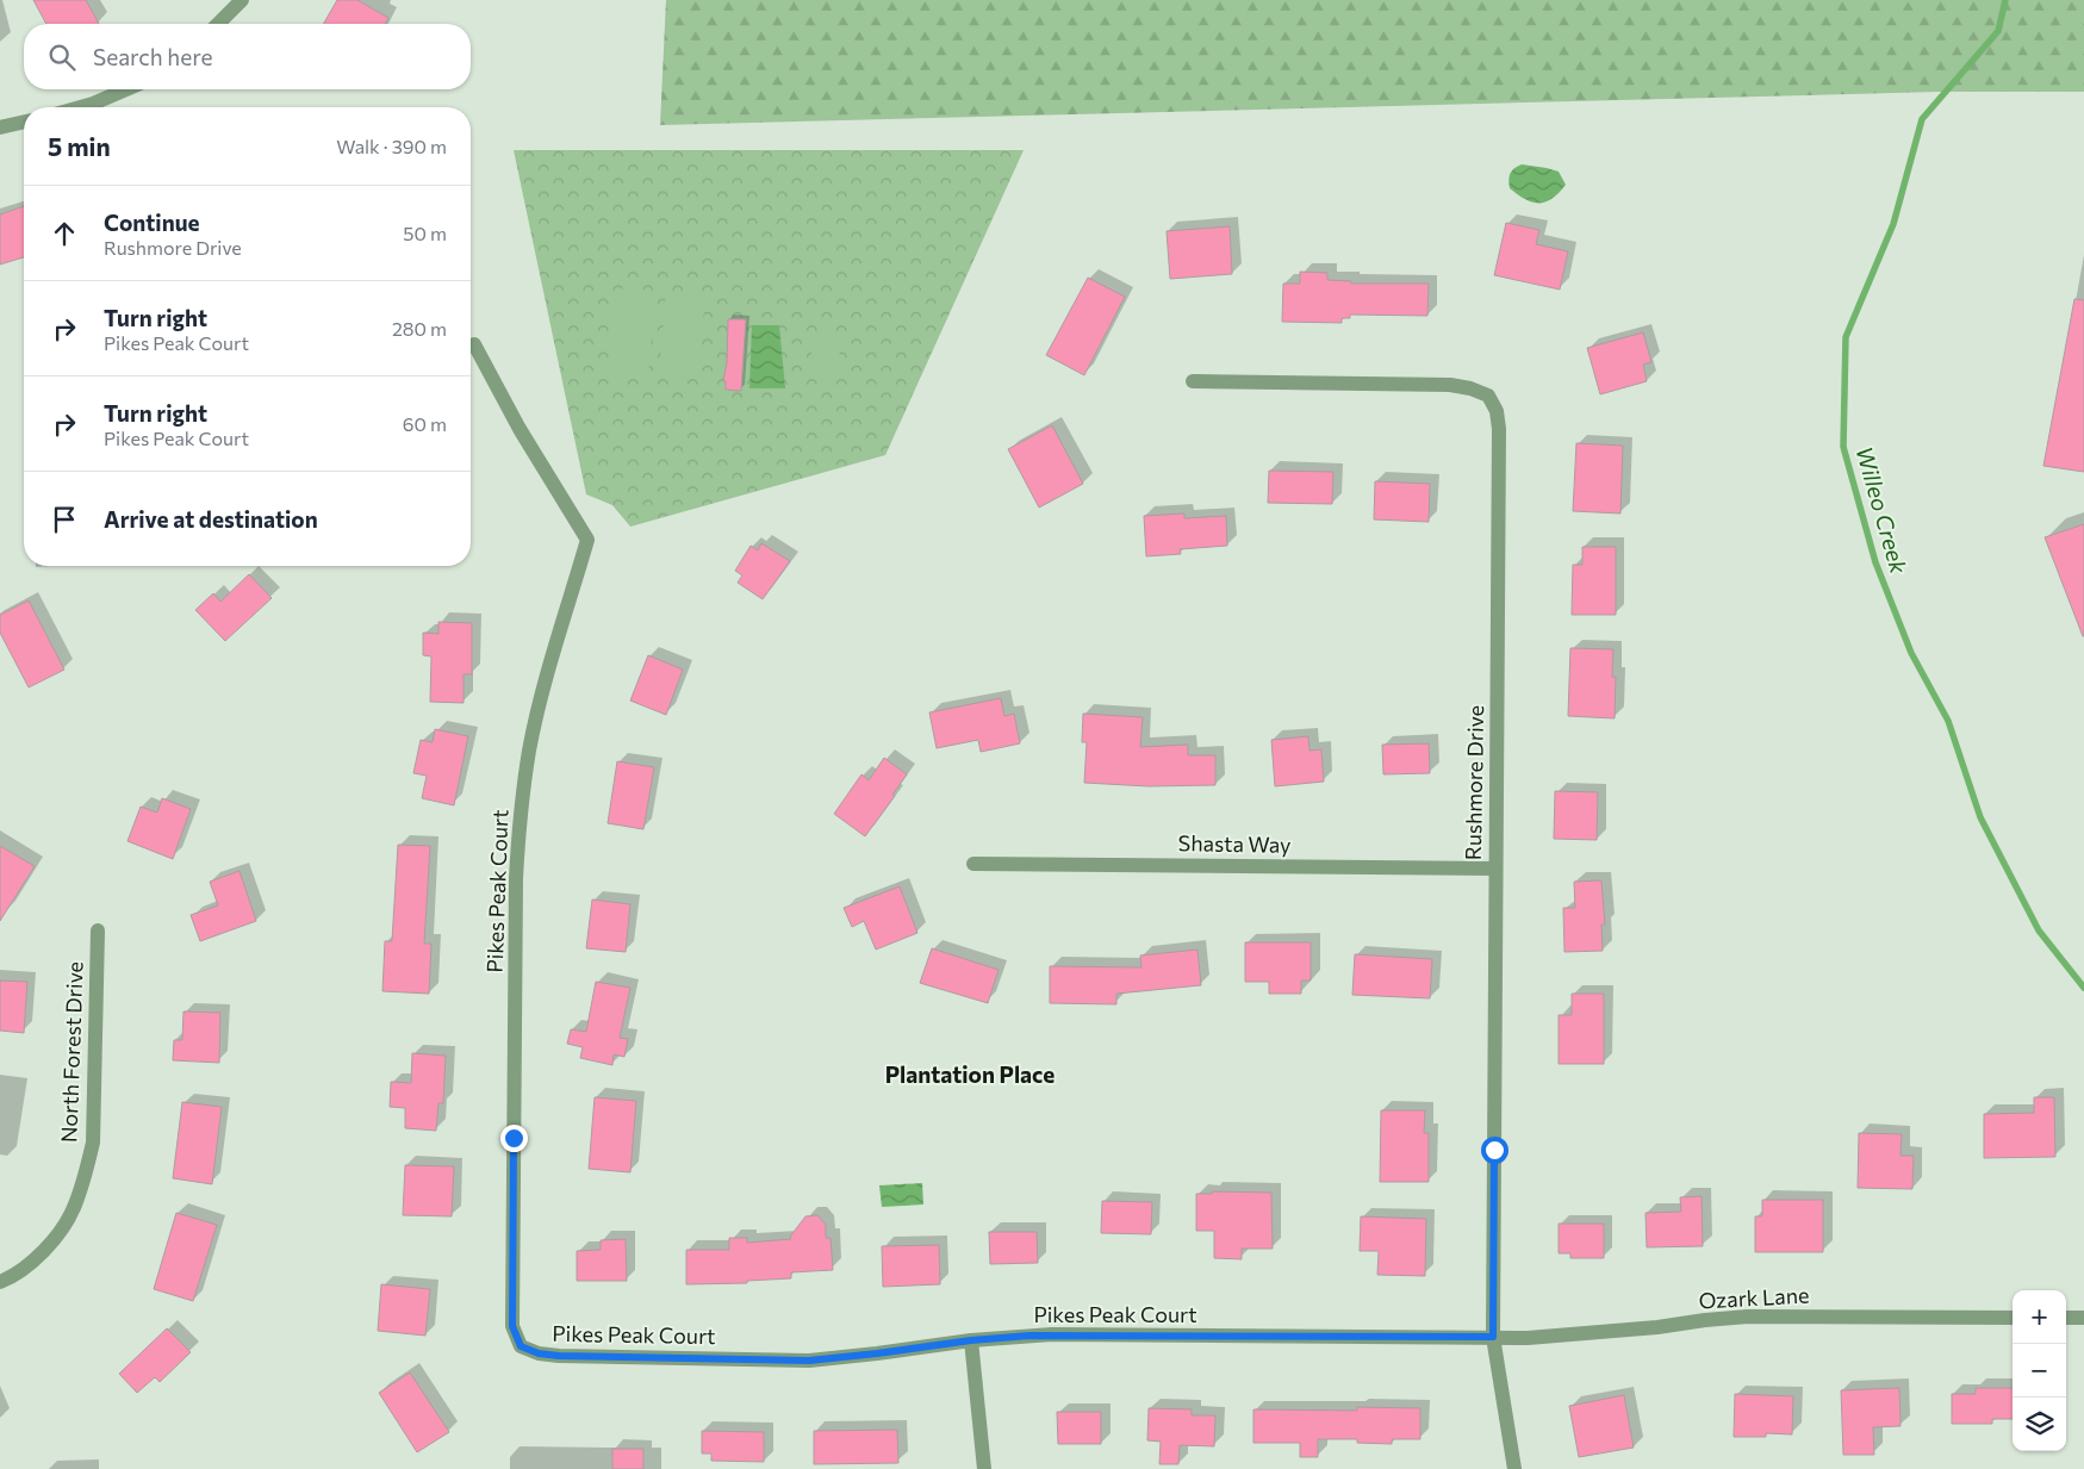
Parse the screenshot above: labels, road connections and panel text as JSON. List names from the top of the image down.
{
  "streets": {
    "street": [
      "Rushmore Drive",
      "Shasta Way",
      "Pikes Peak Court",
      "North Forest Drive",
      "Ozark Lane"
    ]
  },
  "crossings": [
    ["Rushmore Drive", "Shasta Way"],
    ["Rushmore Drive", "Pikes Peak Court"],
    ["Rushmore Drive", "Ozark Lane"],
    ["Pikes Peak Court", "Ozark Lane"]
  ],
  "districts": ["Plantation Place"],
  "water": ["Willeo Creek"],
  "page": {
    "search": "Search here",
    "heading": ["5 min", "Walk · 390 m"],
    "list": [
      ["Continue", "Rushmore Drive", "50 m"],
      ["Turn right", "Pikes Peak Court", "280 m"],
      ["Turn right", "Pikes Peak Court", "60 m"],
      "Arrive at destination"
    ],
    "map_buttons": ["+", "−"]
  }
}
